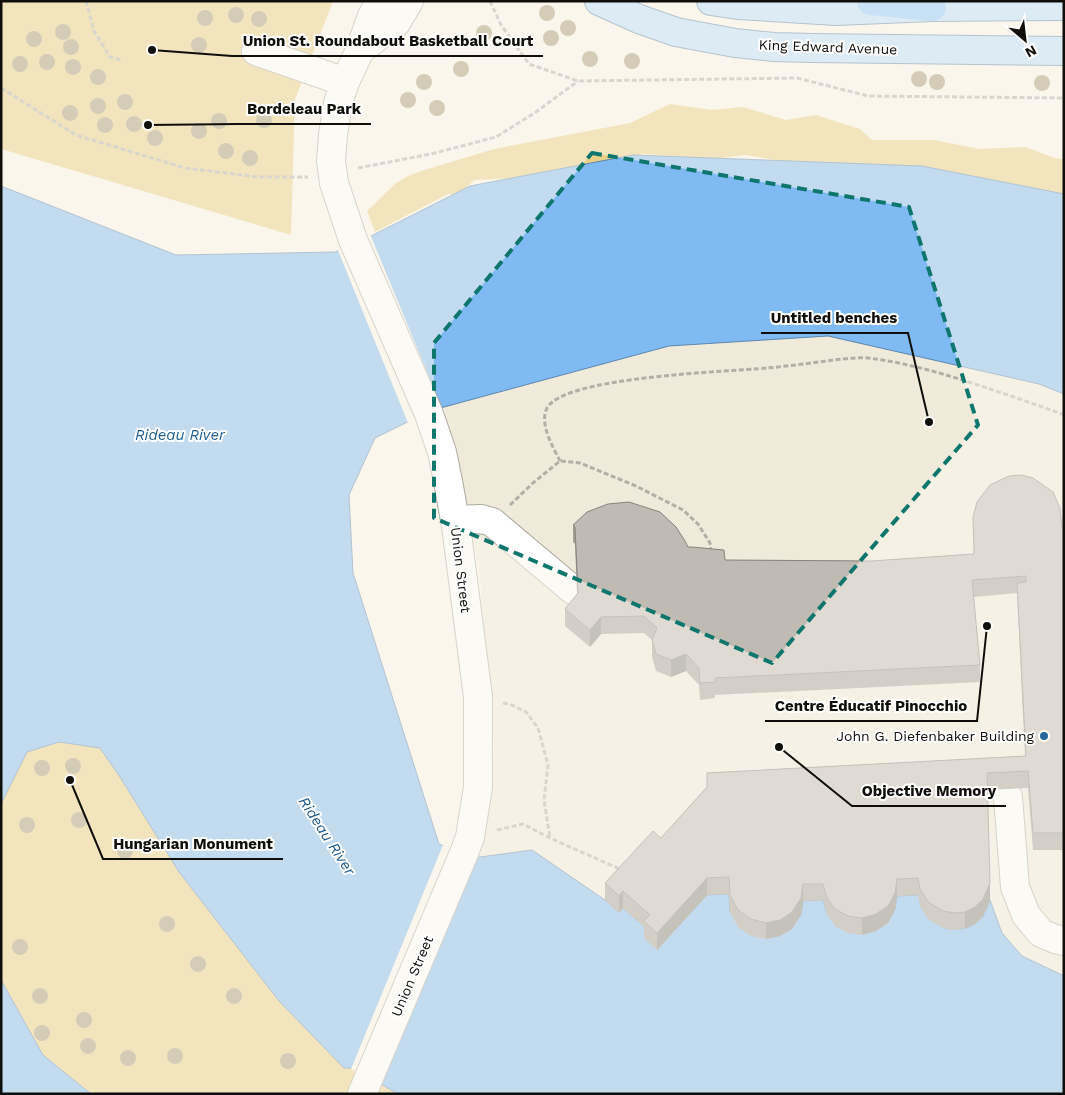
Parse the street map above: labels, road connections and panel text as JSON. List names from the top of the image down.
{
  "streets": {
    "main road": ["King Edward Avenue"],
    "street": ["Union Street"]
  },
  "water": ["Rideau River"],
  "places": [
    "Union St. Roundabout Basketball Court",
    "Bordeleau Park",
    "Untitled benches",
    "Centre Éducatif Pinocchio",
    "John G. Diefenbaker Building",
    "Objective Memory",
    "Hungarian Monument"
  ],
  "north": "bottom right"
}
